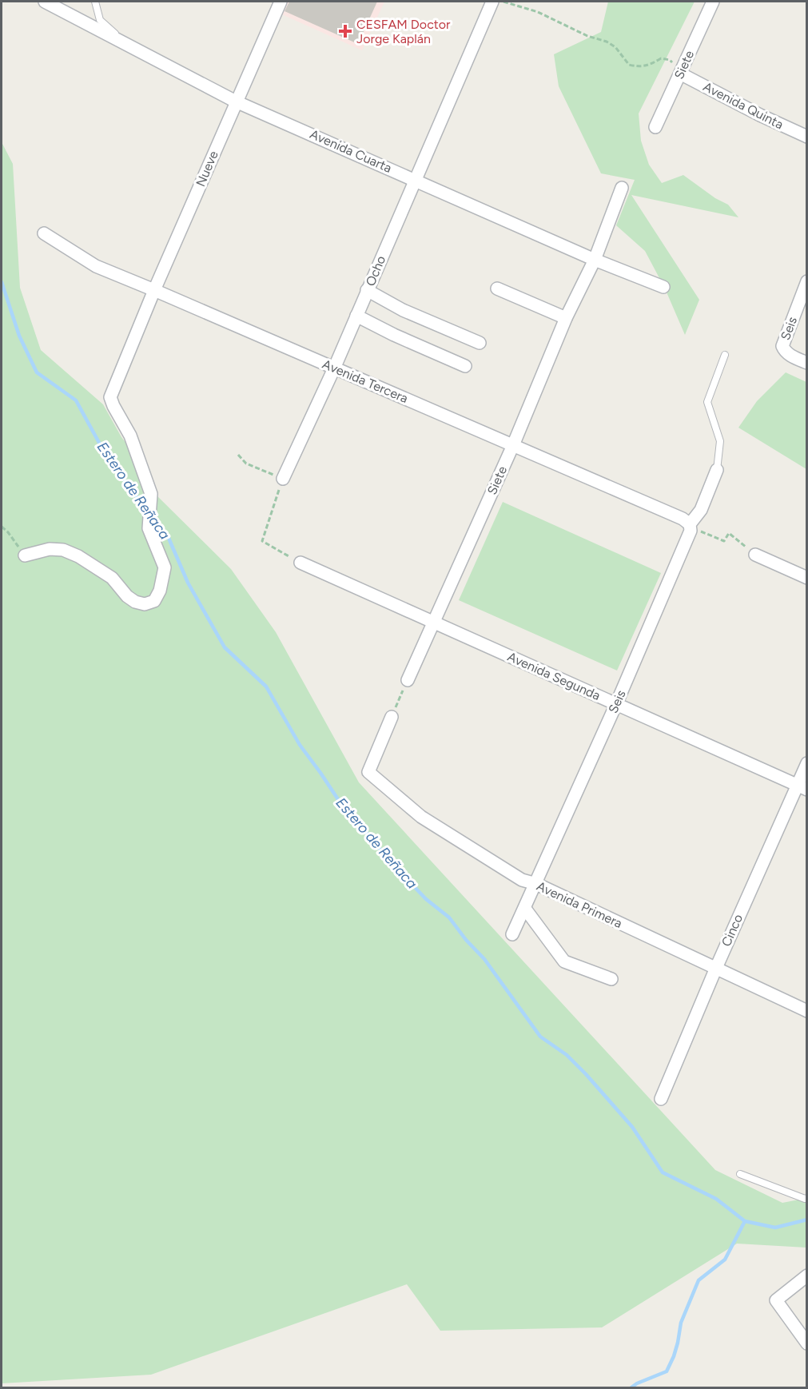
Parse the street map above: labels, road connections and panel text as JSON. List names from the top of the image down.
{
  "streets": {
    "street": [
      "Siete",
      "Avenida Quinta",
      "Avenida Cuarta",
      "Nueve",
      "Ocho",
      "Seis",
      "Avenida Tercera",
      "Avenida Segunda",
      "Avenida Primera",
      "Cinco"
    ]
  },
  "crossings": [
    ["Siete", "Avenida Quinta"],
    ["Siete", "Avenida Cuarta"],
    ["Siete", "Avenida Tercera"],
    ["Siete", "Avenida Segunda"],
    ["Avenida Cuarta", "Nueve"],
    ["Avenida Cuarta", "Ocho"],
    ["Nueve", "Avenida Tercera"],
    ["Ocho", "Avenida Tercera"],
    ["Seis", "Avenida Tercera"],
    ["Seis", "Avenida Segunda"],
    ["Seis", "Avenida Primera"],
    ["Avenida Segunda", "Cinco"],
    ["Avenida Primera", "Cinco"]
  ],
  "water": ["Estero de Reñaca"],
  "places": {
    "health": ["CESFAM Doctor Jorge Kaplán"]
  }
}
